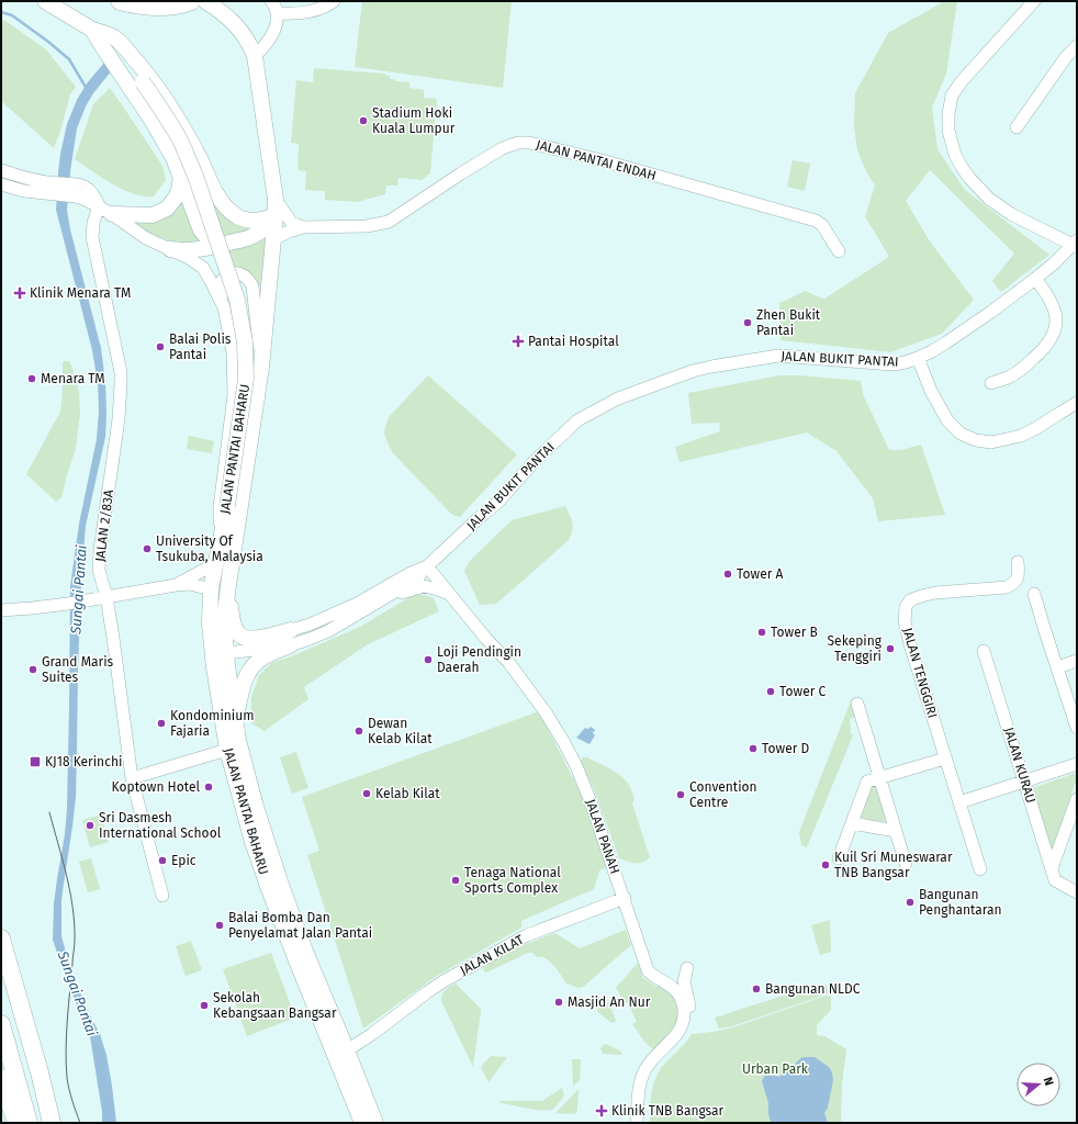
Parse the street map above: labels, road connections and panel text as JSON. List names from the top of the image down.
{
  "streets": {
    "main road": ["JALAN PANTAI BAHARU"],
    "street": [
      "JALAN PANTAI ENDAH",
      "JALAN BUKIT PANTAI",
      "JALAN 2/83A",
      "JALAN TENGGIRI",
      "JALAN KURAU",
      "JALAN PANAH",
      "JALAN KILAT"
    ]
  },
  "crossings": [
    ["JALAN PANTAI ENDAH", "JALAN PANTAI BAHARU"],
    ["JALAN BUKIT PANTAI", "JALAN PANTAI BAHARU"],
    ["JALAN BUKIT PANTAI", "JALAN PANAH"],
    ["JALAN PANTAI BAHARU", "JALAN KILAT"],
    ["JALAN PANAH", "JALAN KILAT"]
  ],
  "water": ["Sungai Pantai"],
  "parks": ["Urban Park"],
  "places": {
    "other": [
      "Stadium Hoki Kuala Lumpur",
      "Zhen Bukit Pantai",
      "Balai Polis Pantai",
      "Menara TM",
      "University Of Tsukuba, Malaysia",
      "Tower A",
      "Tower B",
      "Sekeping Tenggiri",
      "Loji Pendingin Daerah",
      "Grand Maris Suites",
      "Tower C",
      "Kondominium Fajaria",
      "Dewan Kelab Kilat",
      "Tower D",
      "Koptown Hotel",
      "Kelab Kilat",
      "Convention Centre",
      "Sri Dasmesh International School",
      "Epic",
      "Kuil Sri Muneswarar TNB Bangsar",
      "Tenaga National Sports Complex",
      "Bangunan Penghantaran",
      "Balai Bomba Dan Penyelamat Jalan Pantai",
      "Bangunan NLDC",
      "Masjid An Nur",
      "Sekolah Kebangsaan Bangsar"
    ],
    "health": ["Klinik Menara TM", "Pantai Hospital", "Klinik TNB Bangsar"],
    "transit": ["KJ18 Kerinchi"]
  },
  "north": "right"
}
